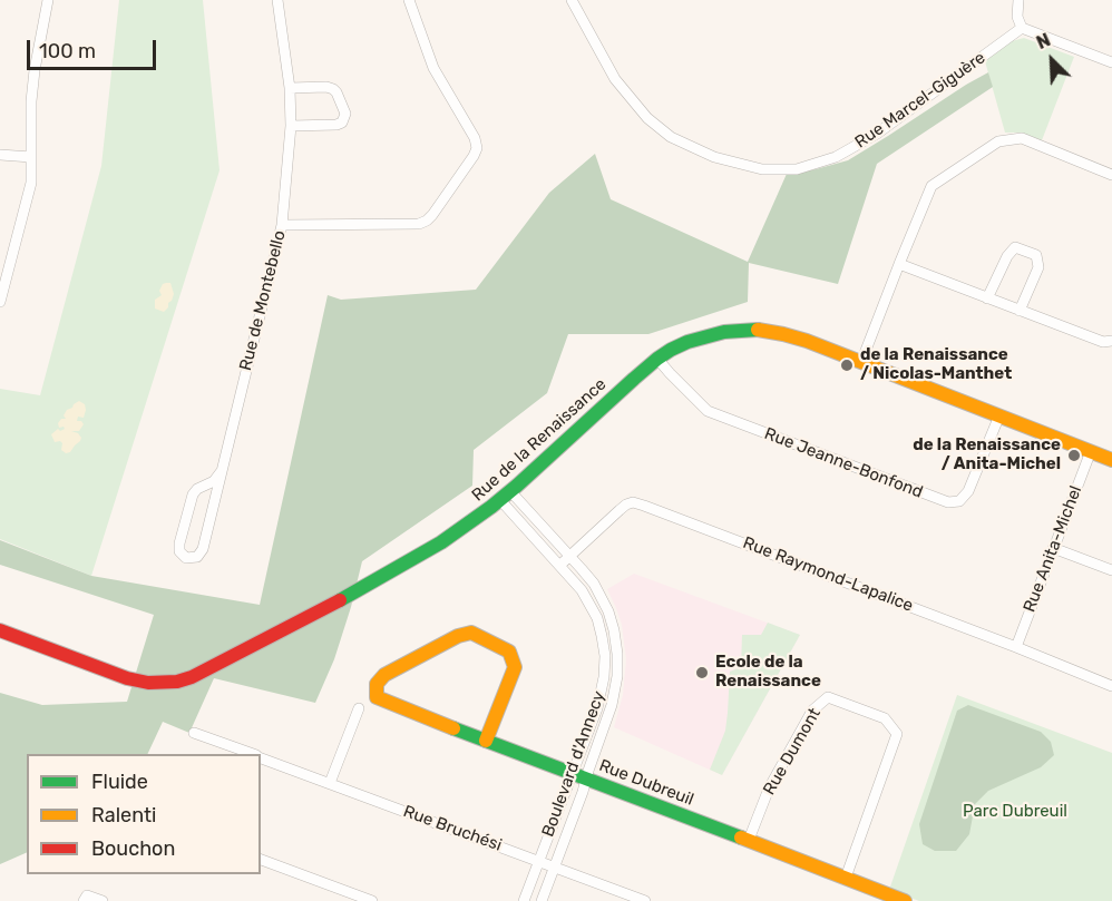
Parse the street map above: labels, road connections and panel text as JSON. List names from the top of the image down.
{
  "streets": {
    "street": [
      "Rue Marcel-Giguère",
      "Rue de Montebello",
      "Rue de la Renaissance",
      "Rue Jeanne-Bonfond",
      "Rue Anita-Michel",
      "Rue Raymond-Lapalice",
      "Rue Dumont",
      "Boulevard d'Annecy",
      "Rue Dubreuil",
      "Rue Bruchési"
    ]
  },
  "crossings": [
    ["Rue de la Renaissance", "Rue Jeanne-Bonfond"],
    ["Rue de la Renaissance", "Rue Anita-Michel"],
    ["Rue de la Renaissance", "Boulevard d'Annecy"],
    ["Rue Anita-Michel", "Rue Raymond-Lapalice"],
    ["Rue Raymond-Lapalice", "Boulevard d'Annecy"],
    ["Rue Dumont", "Rue Dubreuil"],
    ["Boulevard d'Annecy", "Rue Dubreuil"],
    ["Boulevard d'Annecy", "Rue Bruchési"]
  ],
  "parks": ["Parc Dubreuil"],
  "places": ["de la Renaissance / Nicolas-Manthet", "de la Renaissance / Anita-Michel", "Ecole de la Renaissance"],
  "legend": ["Fluide", "Ralenti", "Bouchon"],
  "scale_bar": "100 m",
  "north": "top left"
}
